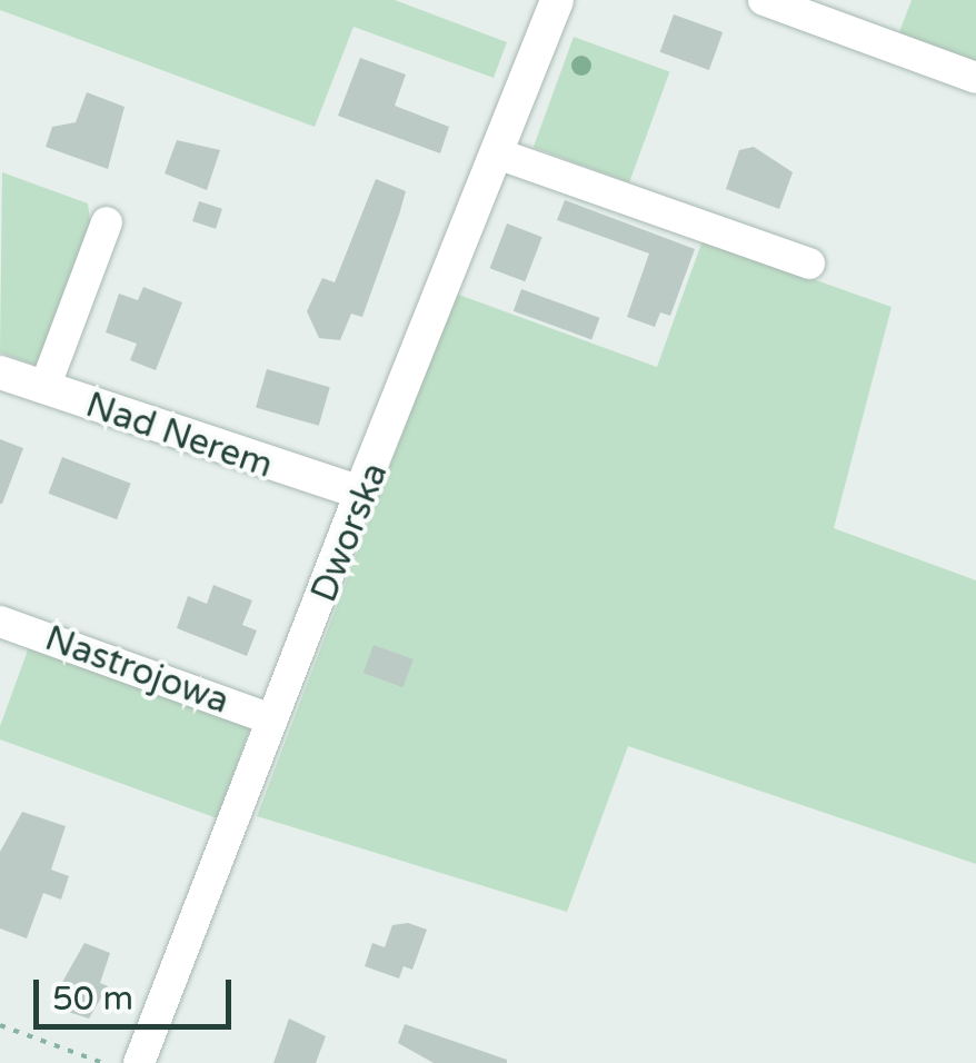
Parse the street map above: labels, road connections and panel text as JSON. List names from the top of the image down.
{
  "streets": {
    "street": ["Nad Nerem", "Dworska", "Nastrojowa"]
  },
  "crossings": [
    ["Nad Nerem", "Dworska"],
    ["Dworska", "Nastrojowa"]
  ],
  "scale_bar": "50 m"
}
